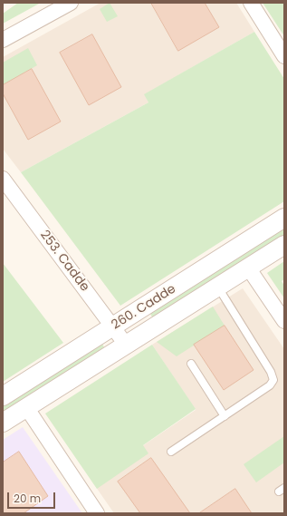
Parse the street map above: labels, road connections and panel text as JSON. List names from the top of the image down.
{
  "streets": {
    "street": ["253. Cadde", "260. Cadde"]
  },
  "crossings": [
    ["253. Cadde", "260. Cadde"]
  ],
  "scale_bar": "20 m"
}
